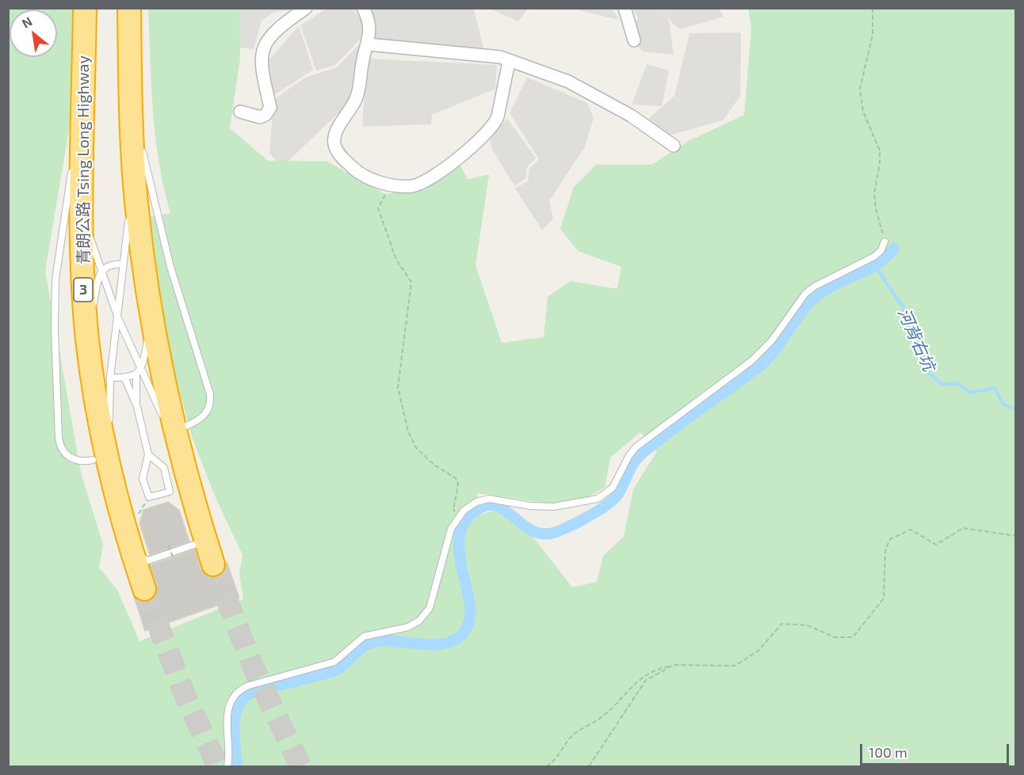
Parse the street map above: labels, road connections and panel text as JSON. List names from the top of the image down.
{
  "streets": {
    "highway": ["青朗公路 Tsing Long Highway", "3"]
  },
  "water": ["河背右坑"],
  "scale_bar": "100 m",
  "north": "top left"
}
